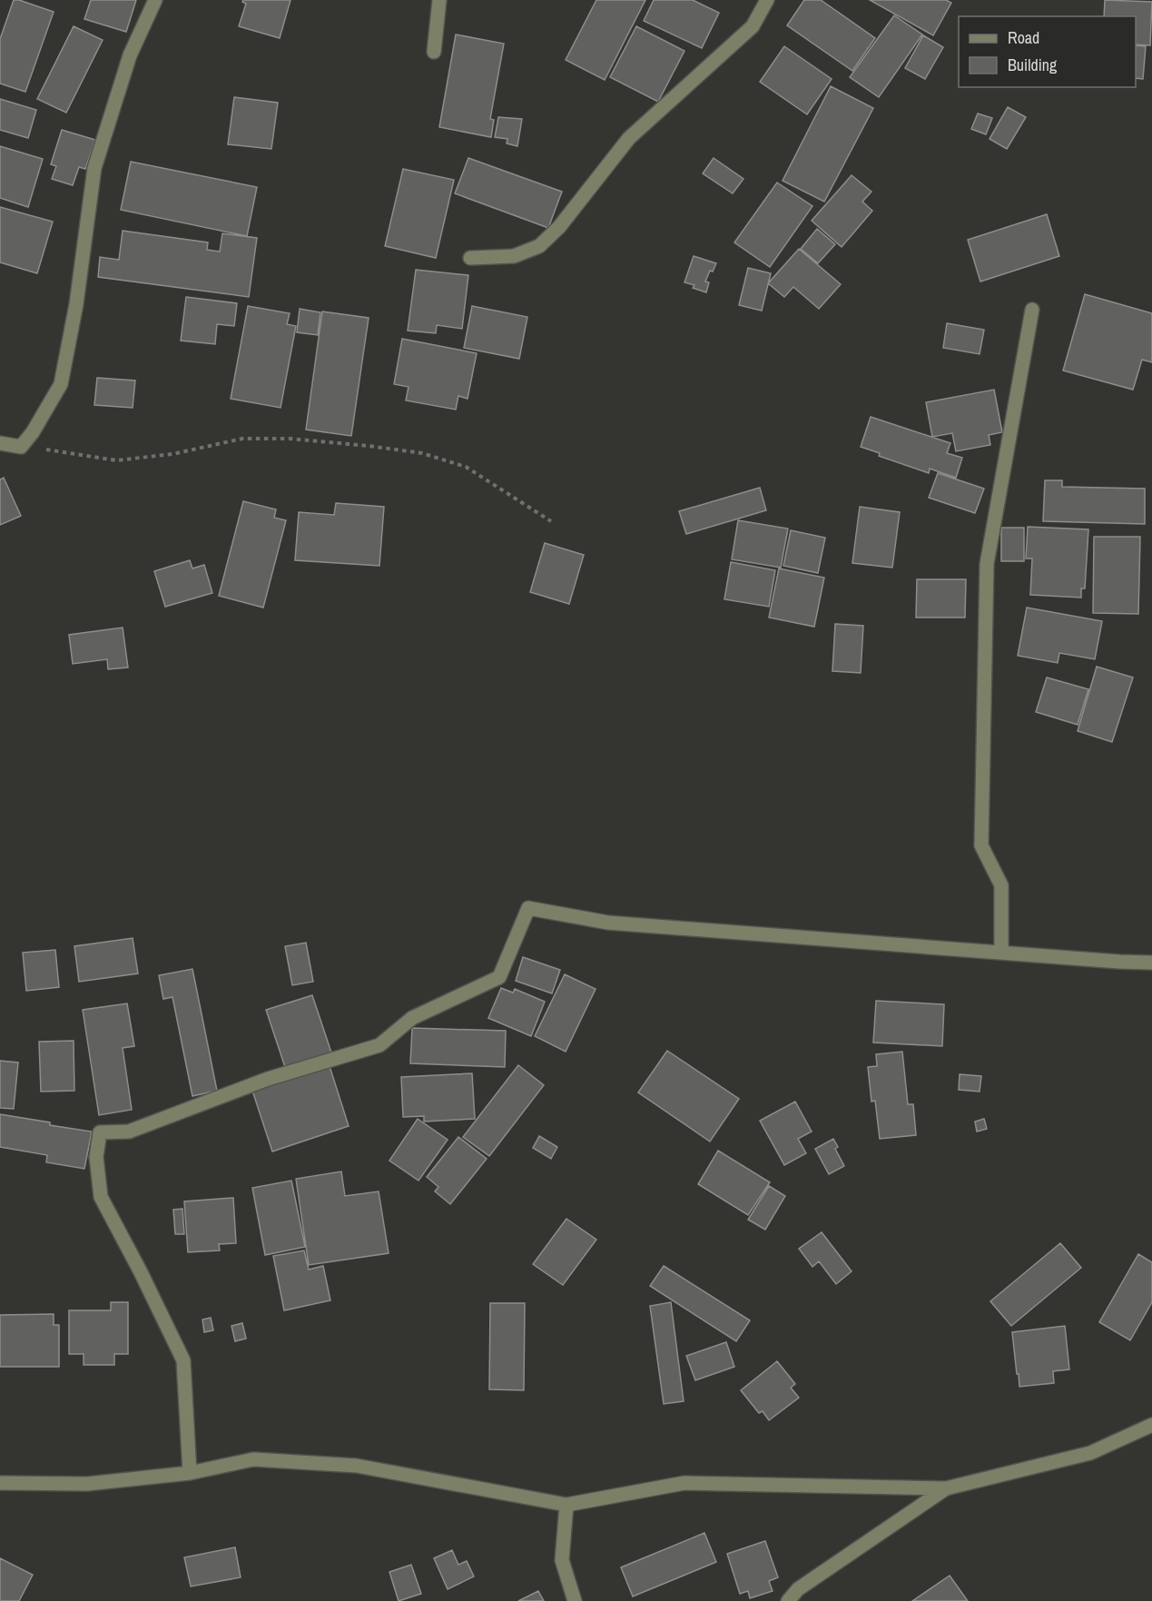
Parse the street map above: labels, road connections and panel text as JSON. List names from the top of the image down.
{
  "legend": ["Road", "Building"]
}
